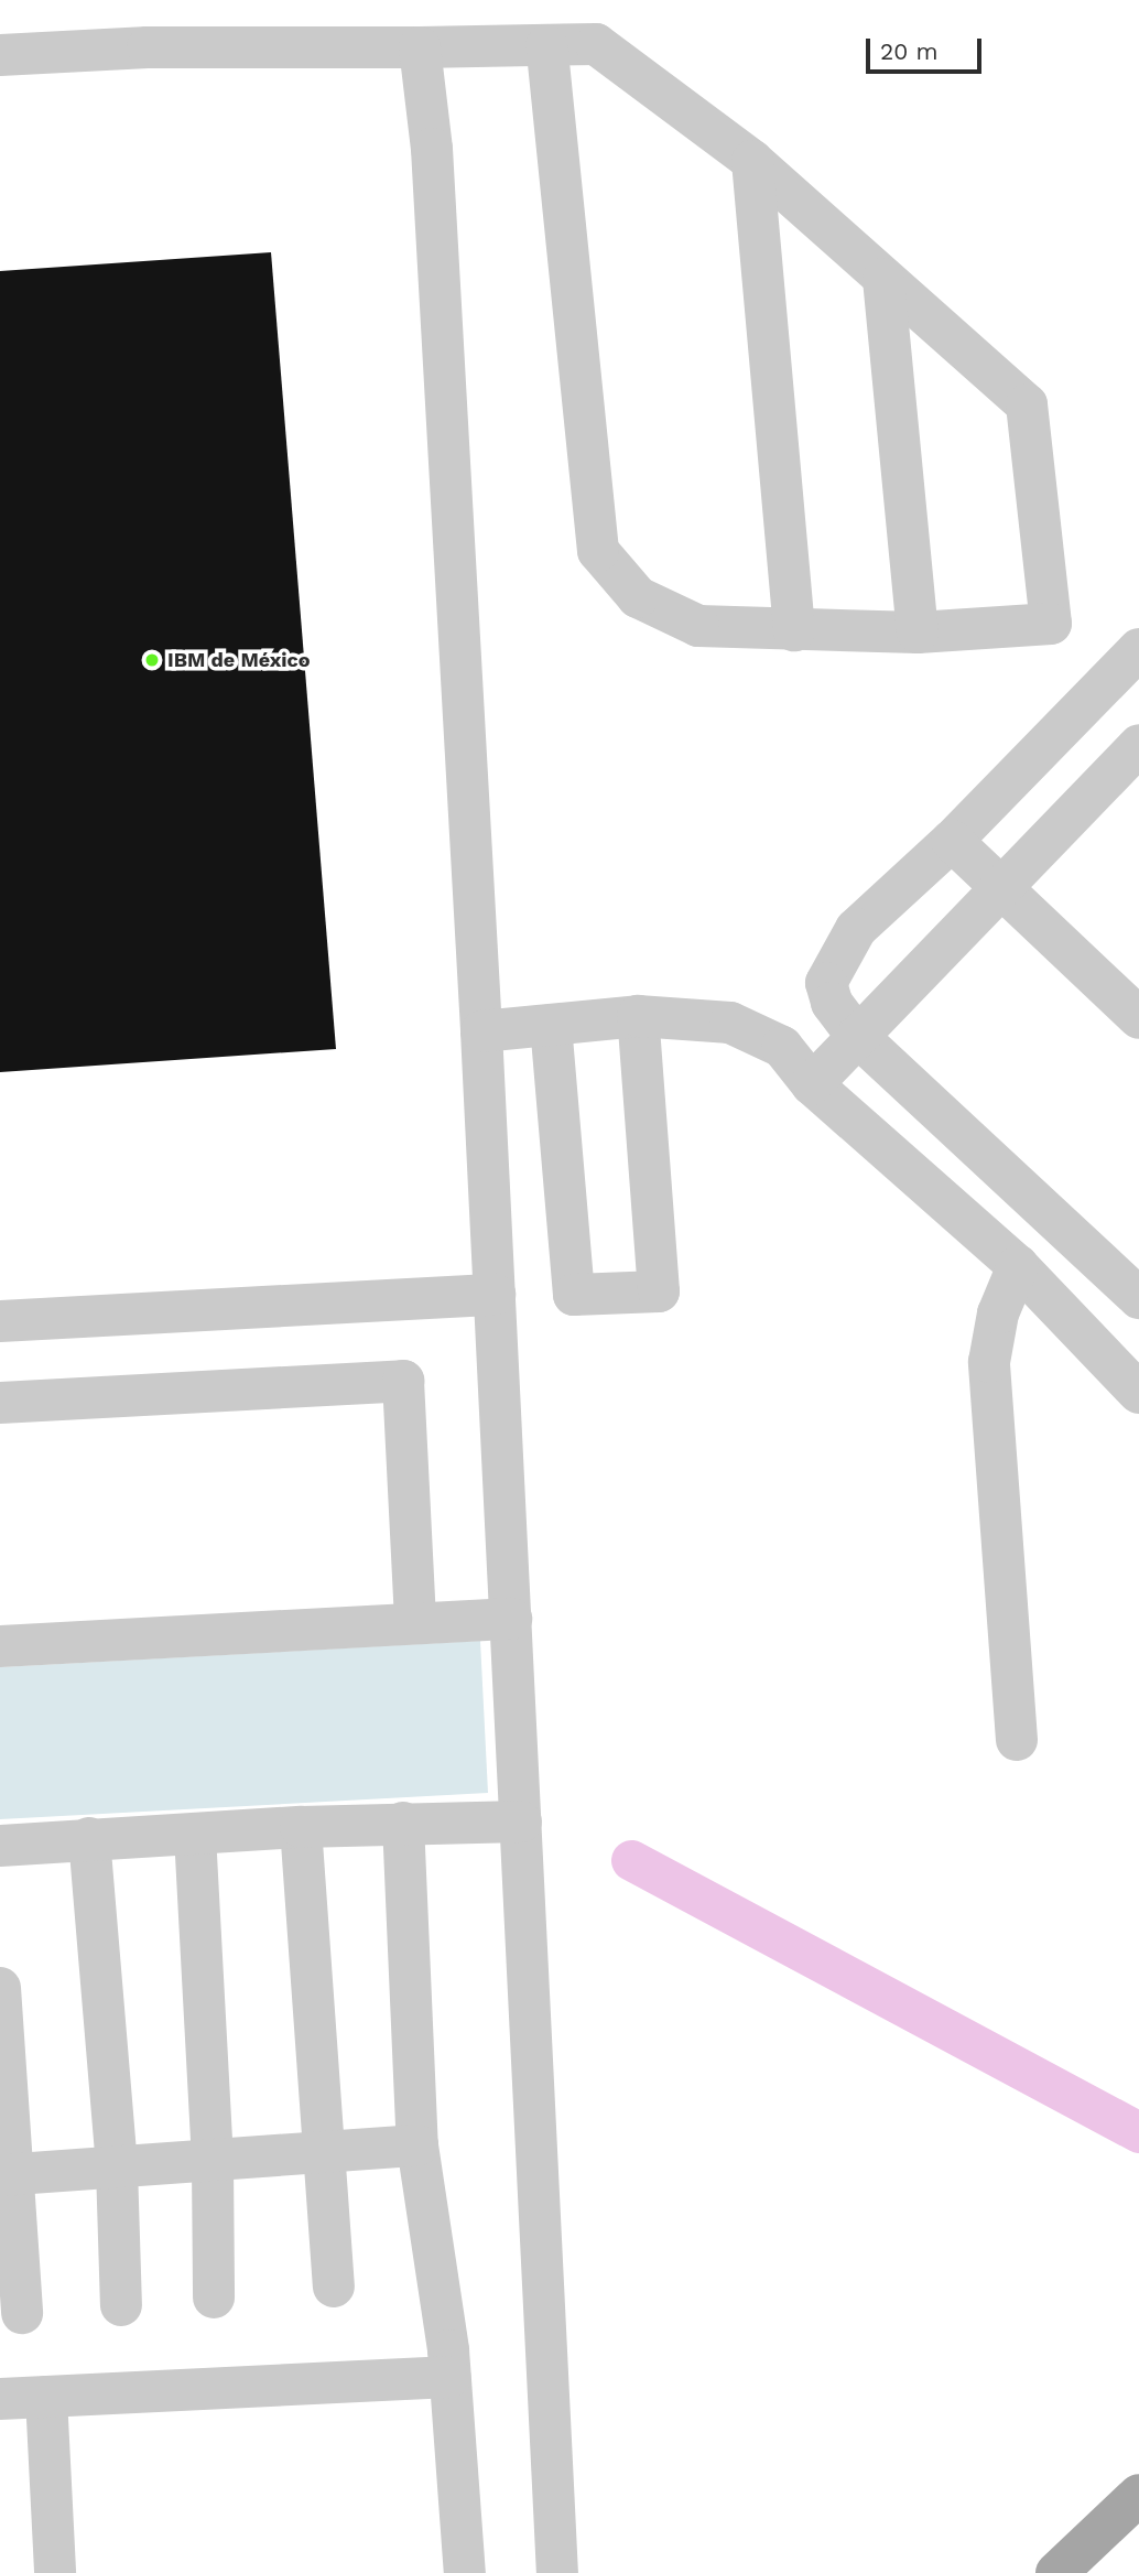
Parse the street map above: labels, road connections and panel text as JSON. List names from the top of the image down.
{
  "places": ["IBM de México"],
  "scale_bar": "20 m"
}
